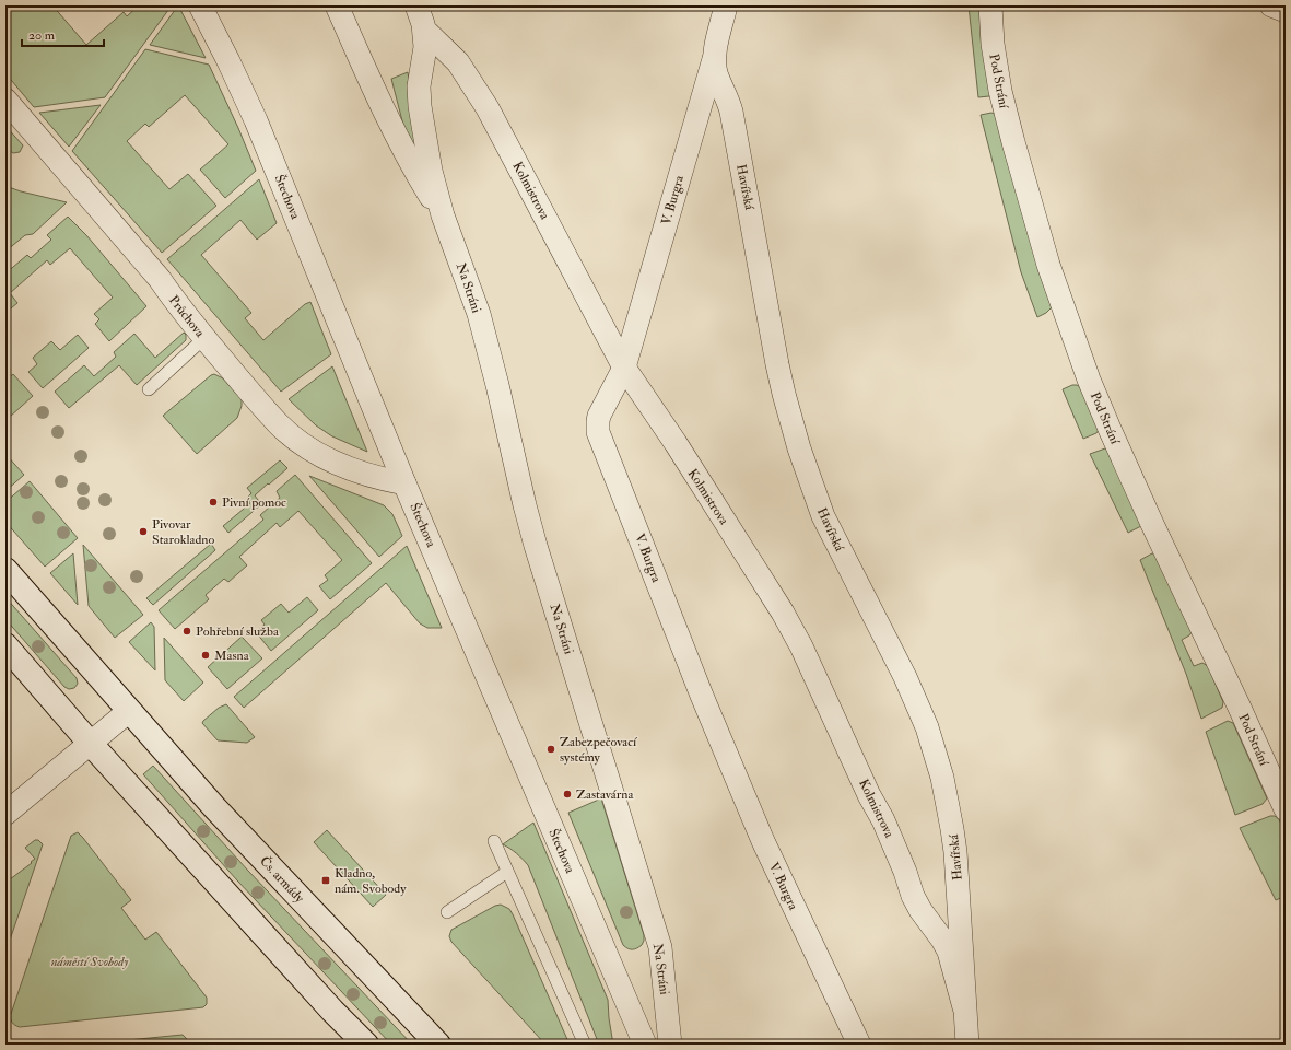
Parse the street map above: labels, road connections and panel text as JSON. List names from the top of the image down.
{
  "streets": {
    "main road": ["Čs. armády"],
    "street": [
      "Pod Strání",
      "Havířská",
      "Kolmistrova",
      "Štechova",
      "V. Burgra",
      "Na Stráni",
      "Průchova"
    ]
  },
  "crossings": [
    ["Havířská", "Kolmistrova"],
    ["Havířská", "V. Burgra"],
    ["Kolmistrova", "V. Burgra"],
    ["Kolmistrova", "Na Stráni"],
    ["Štechova", "Průchova"]
  ],
  "parks": ["náměstí Svobody"],
  "places": {
    "other": [
      "Pivní pomoc",
      "Pivovar Starokladno",
      "Pohřební služba",
      "Masna",
      "Zabezpečovací systémy",
      "Zastavárna"
    ],
    "transit": ["Kladno, nám. Svobody"]
  },
  "scale_bar": "20 m"
}
